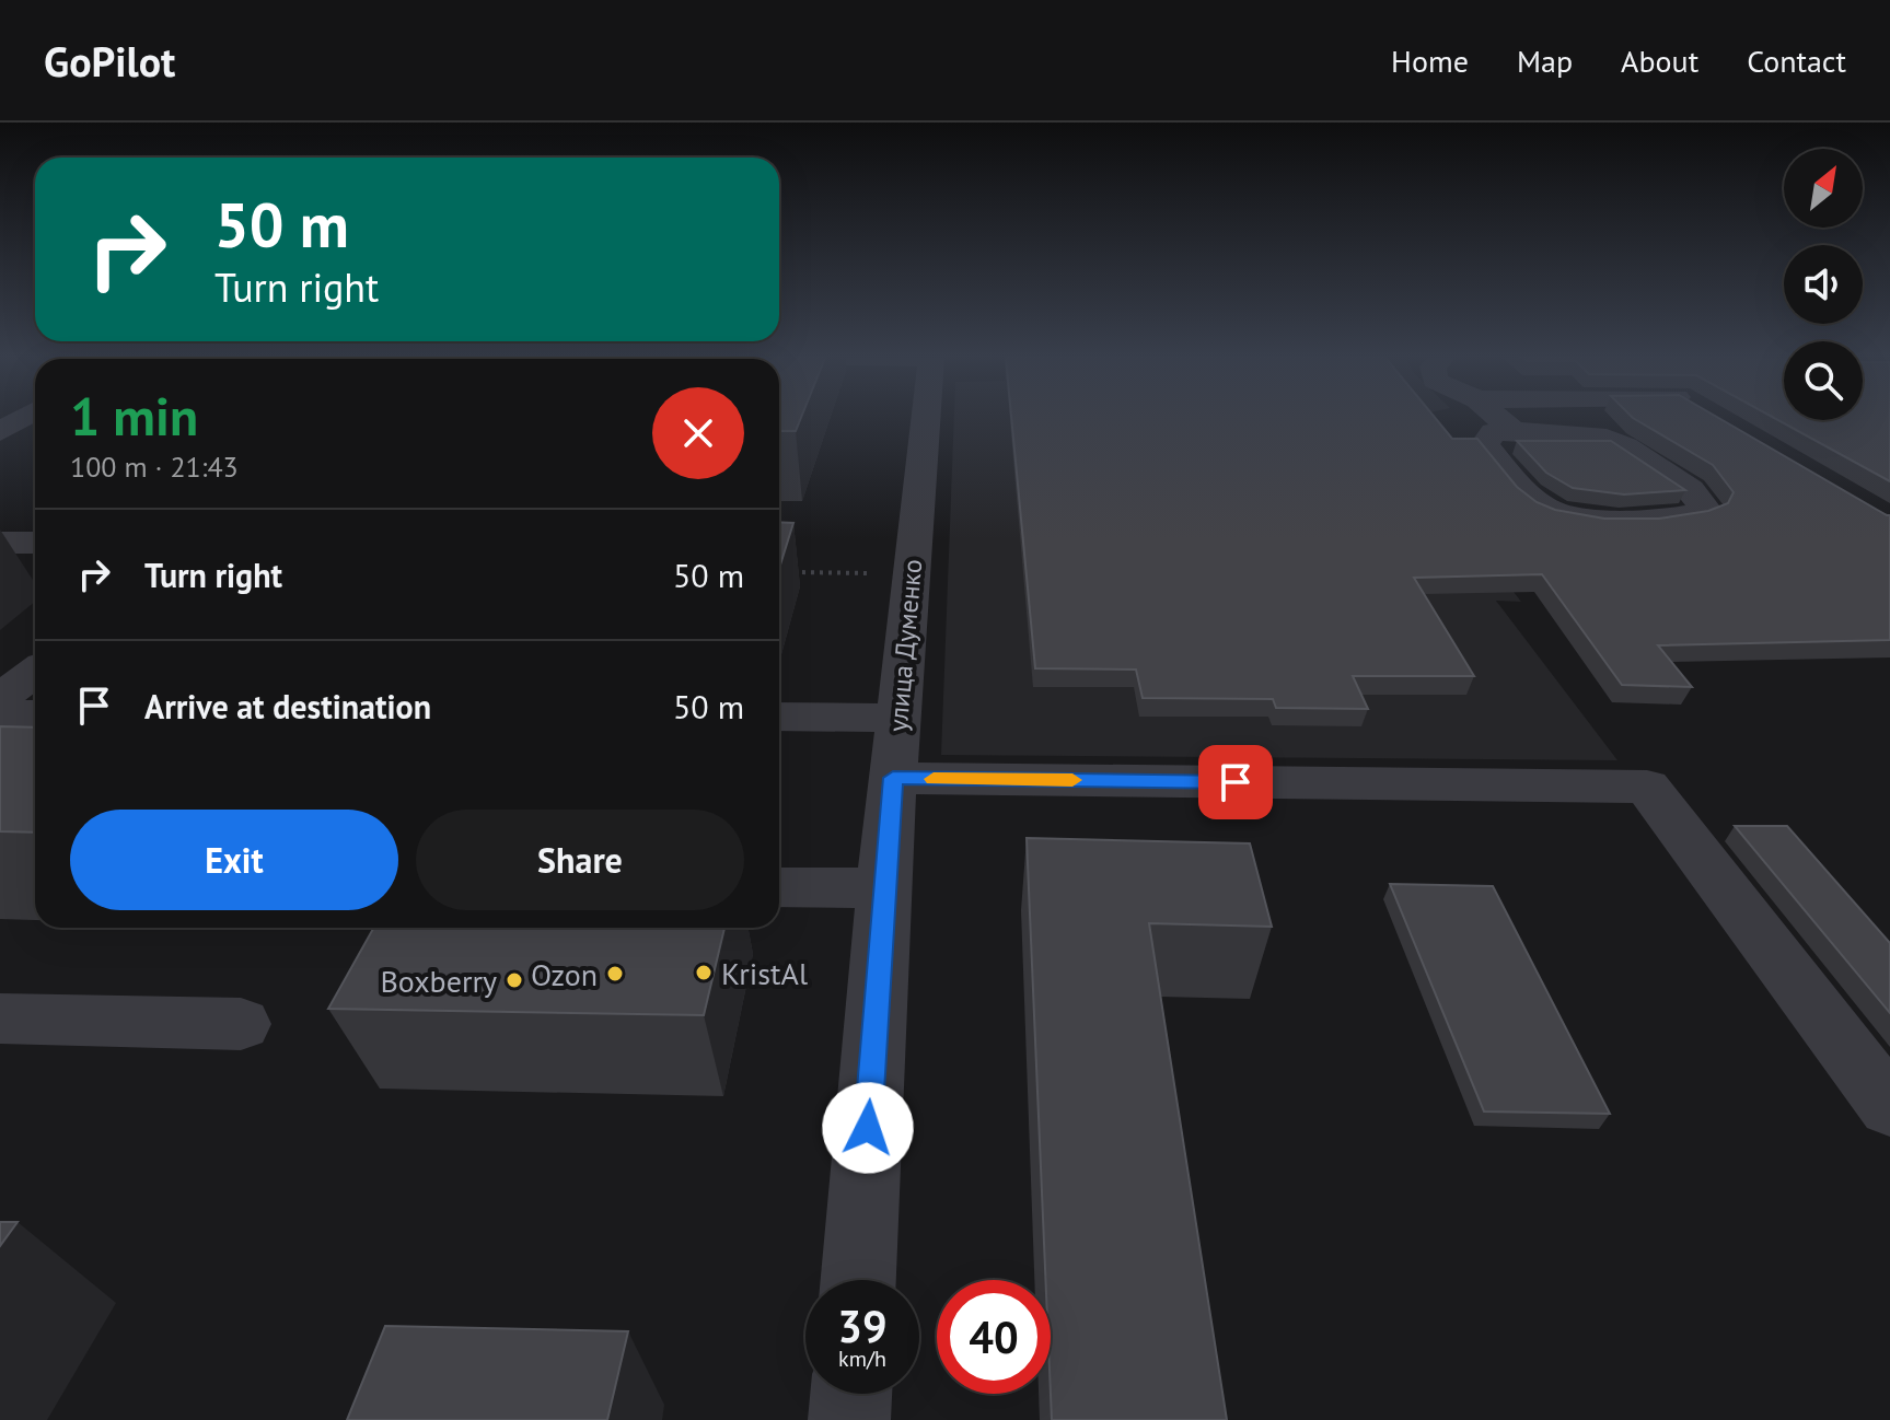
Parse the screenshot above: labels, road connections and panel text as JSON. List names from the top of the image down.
{
  "streets": {
    "street": ["улица Думенко"]
  },
  "places": ["KristAl", "Ozon", "Boxberry"],
  "north": "top right",
  "page": {
    "header": "GoPilot",
    "nav": [
      "Home",
      "Map",
      "About",
      "Contact"
    ],
    "turn": ["50 m", "Turn right"],
    "heading": ["1 min", "100 m · 21:43"],
    "list": [
      {
        "name": "Turn right",
        "value": "50 m"
      },
      {
        "name": "Arrive at destination",
        "value": "50 m"
      }
    ],
    "buttons": ["Exit", "Share"],
    "speed": "39 km/h",
    "limit": "40"
  }
}
